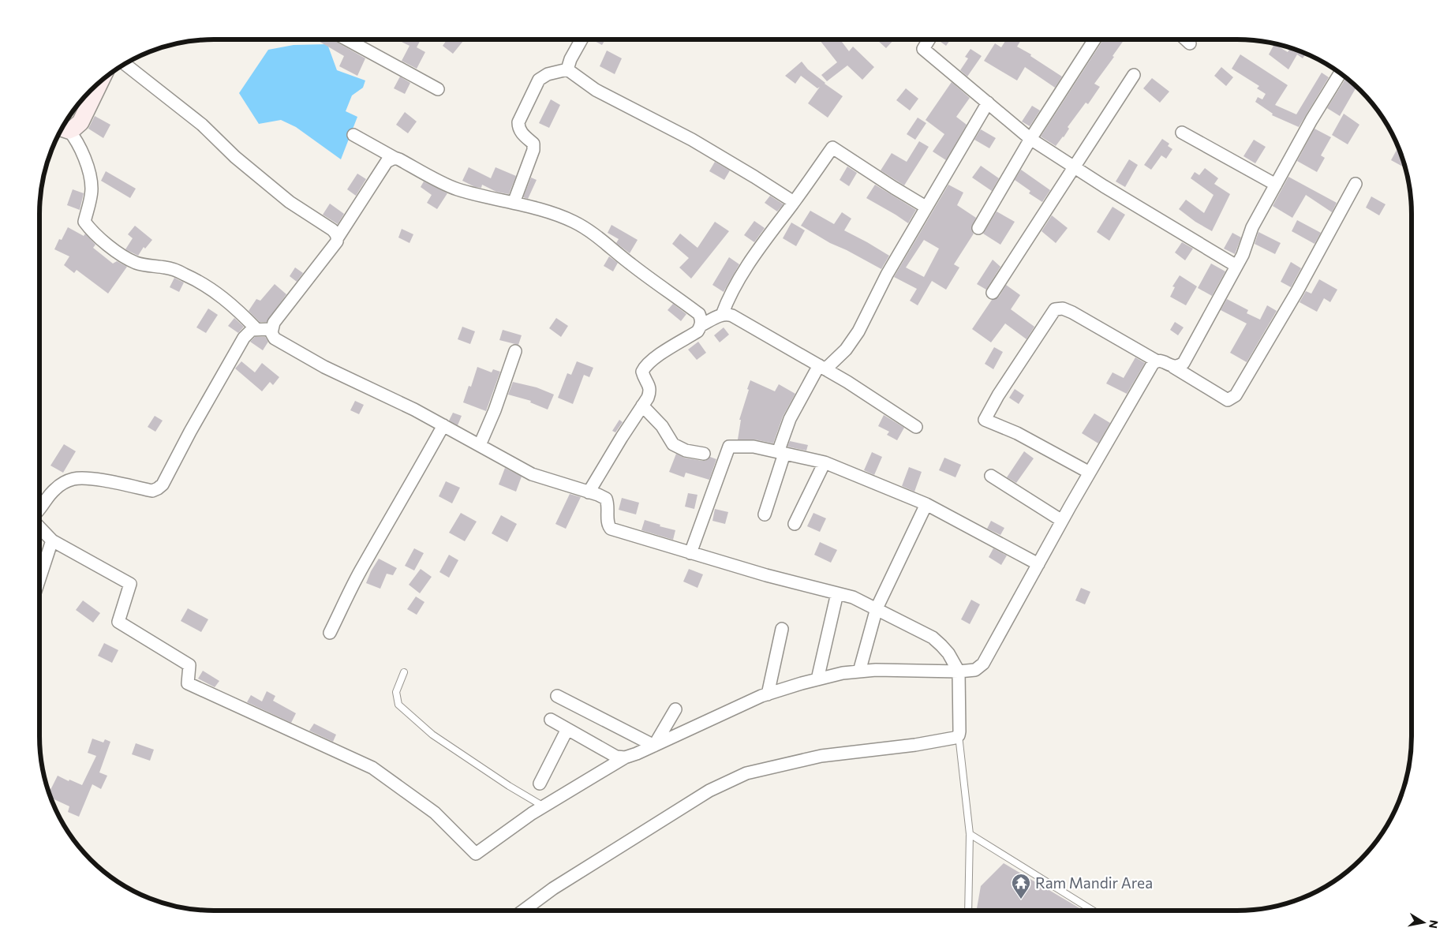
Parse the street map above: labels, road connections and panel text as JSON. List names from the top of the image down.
{
  "places": {
    "temple": ["Ram Mandir Area"]
  },
  "north": "right"
}
